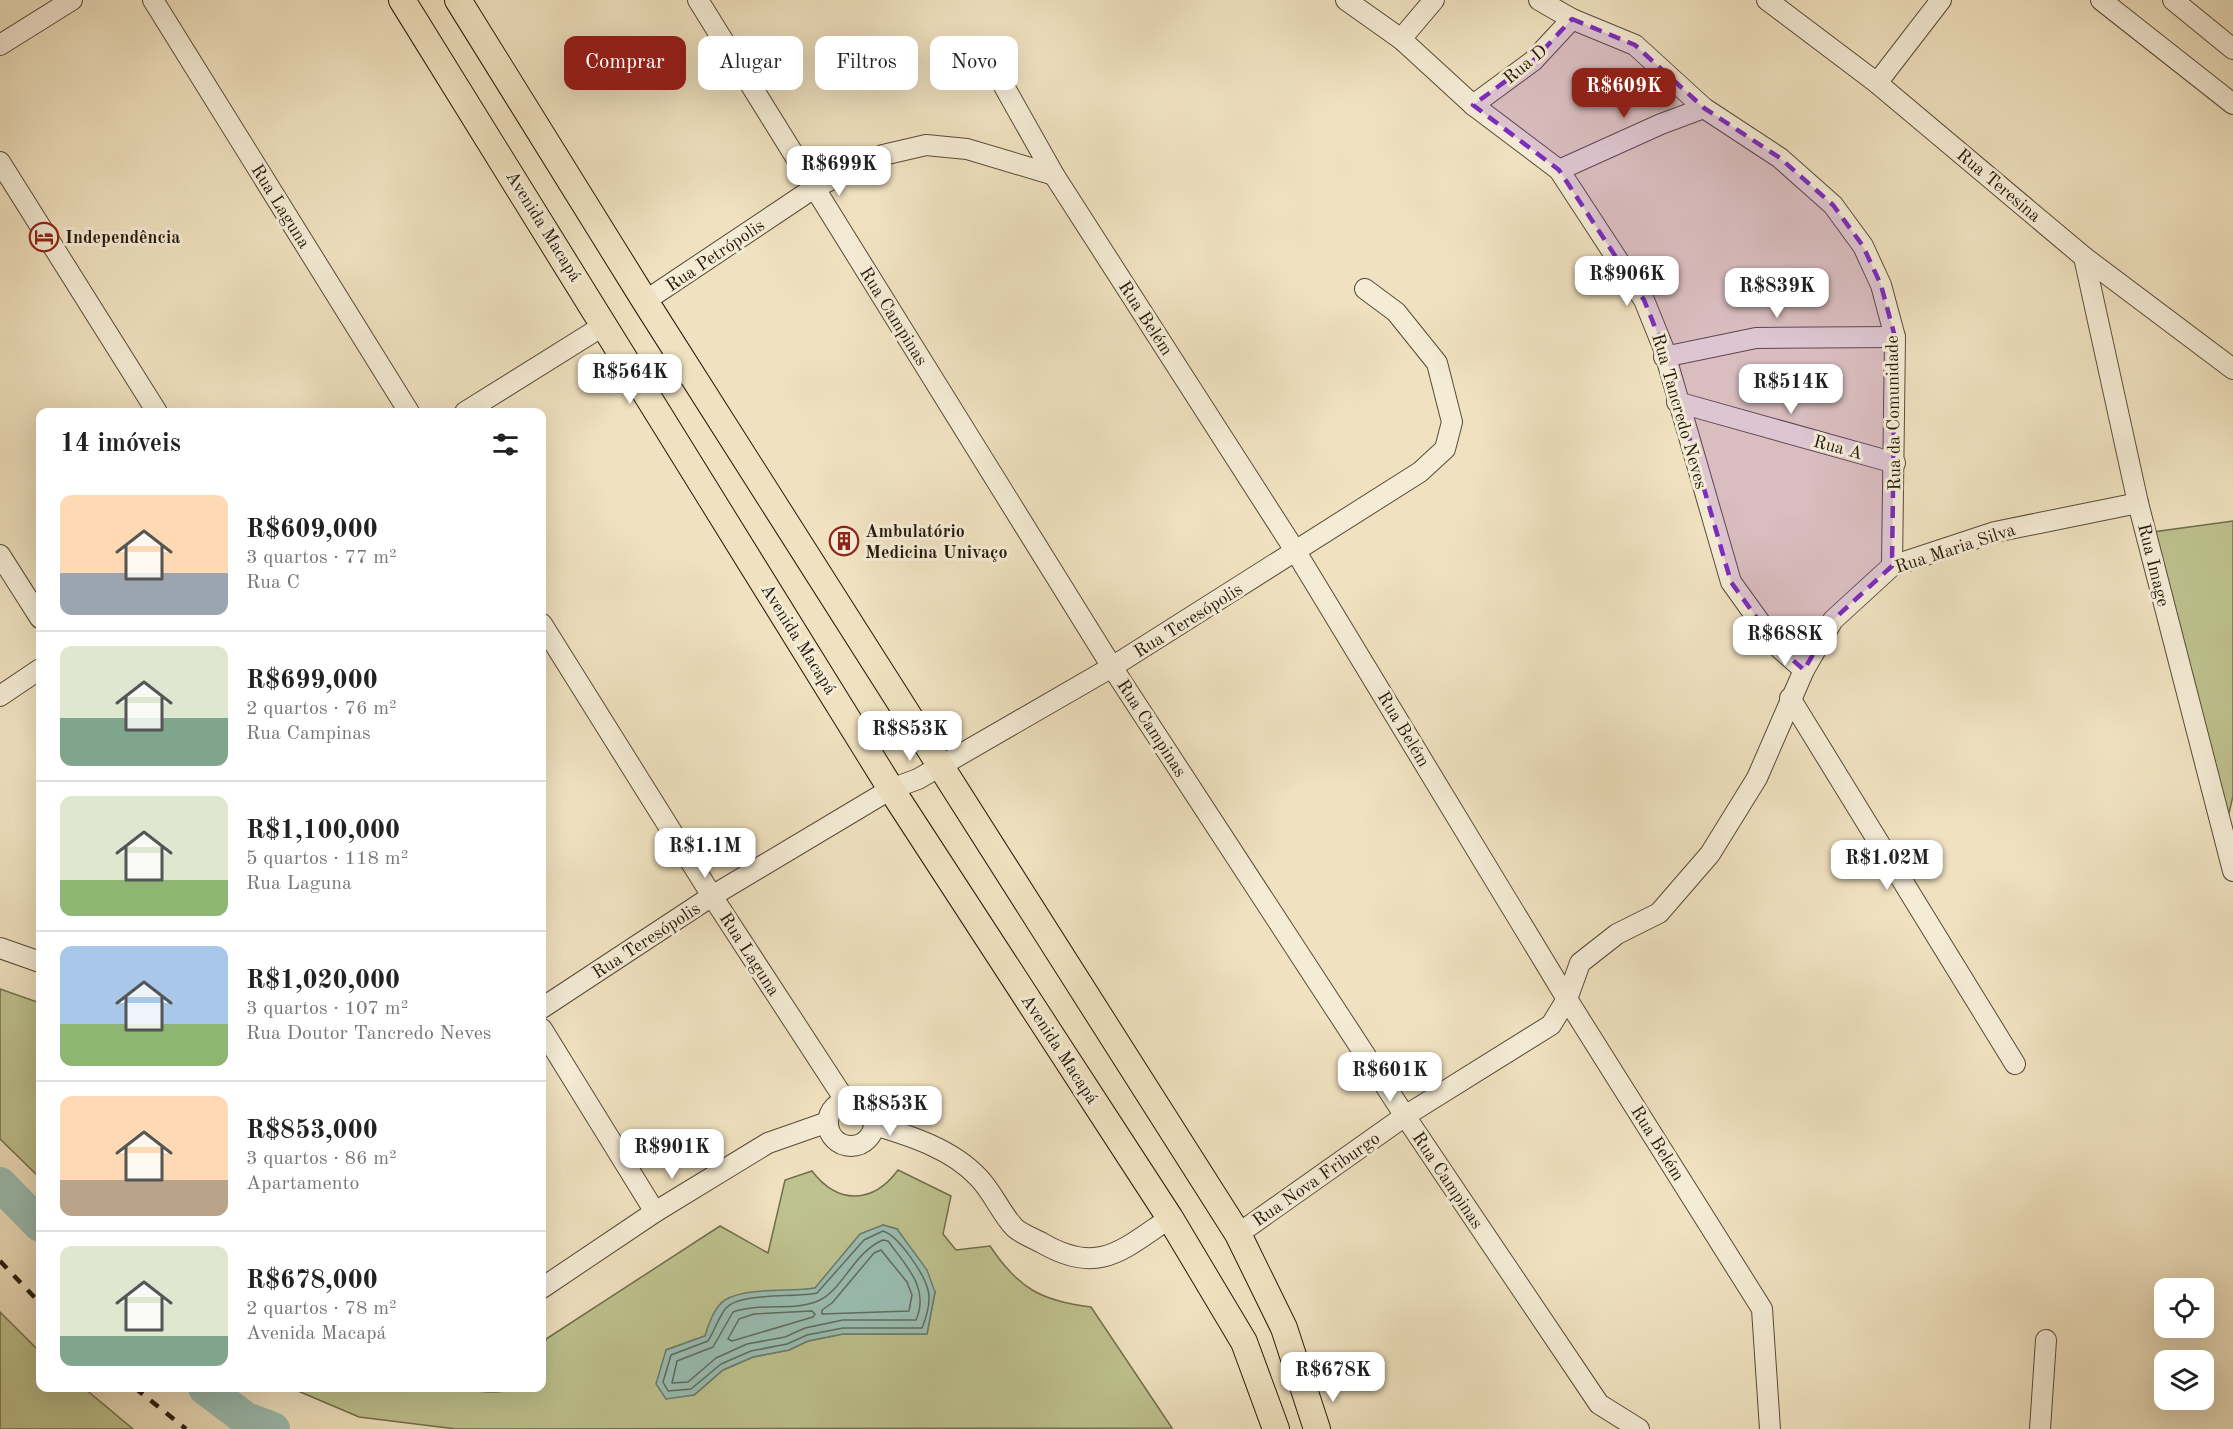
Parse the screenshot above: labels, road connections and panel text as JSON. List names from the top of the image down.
{
  "streets": {
    "main road": ["Avenida Macapá"],
    "street": [
      "Rua D",
      "Rua Teresina",
      "Rua Laguna",
      "Rua Petrópolis",
      "Rua Campinas",
      "Rua Belém",
      "Rua Tancredo Neves",
      "Rua da Comunidade",
      "Rua A",
      "Rua Maria Silva",
      "Rua Image",
      "Rua Teresópolis",
      "Rua Nova Friburgo"
    ]
  },
  "crossings": [
    ["Rua D", "Rua Tancredo Neves"],
    ["Rua D", "Rua da Comunidade"],
    ["Rua Teresina", "Rua Image"],
    ["Rua Laguna", "Rua Teresópolis"],
    ["Avenida Macapá", "Rua Teresópolis"],
    ["Rua Petrópolis", "Rua Campinas"],
    ["Rua Petrópolis", "Rua Belém"],
    ["Rua Campinas", "Rua Teresópolis"],
    ["Rua Campinas", "Rua Nova Friburgo"],
    ["Rua Belém", "Rua Maria Silva"],
    ["Rua Belém", "Rua Teresópolis"],
    ["Rua Belém", "Rua Nova Friburgo"],
    ["Rua Tancredo Neves", "Rua A"],
    ["Rua Tancredo Neves", "Rua Maria Silva"],
    ["Rua da Comunidade", "Rua A"],
    ["Rua da Comunidade", "Rua Maria Silva"],
    ["Rua Maria Silva", "Rua Image"],
    ["Rua Maria Silva", "Rua Nova Friburgo"]
  ],
  "places": {
    "hotel": ["Independência"],
    "building": ["Ambulatório Medicina Univaço"]
  },
  "page": {
    "chip": [
      "Comprar",
      "Alugar",
      "Filtros",
      "Novo"
    ],
    "price": [
      "R$609K",
      "R$699K",
      "R$906K",
      "R$839K",
      "R$564K",
      "R$514K",
      "R$688K",
      "R$853K",
      "R$1.1M",
      "R$1.02M",
      "R$601K",
      "R$853K",
      "R$901K",
      "R$678K"
    ],
    "heading": "14 imóveis",
    "list": [
      {
        "name": "R$609,000",
        "note": "3 quartos · 77 m² · Rua C"
      },
      {
        "name": "R$699,000",
        "note": "2 quartos · 76 m² · Rua Campinas"
      },
      {
        "name": "R$1,100,000",
        "note": "5 quartos · 118 m² · Rua Laguna"
      },
      {
        "name": "R$1,020,000",
        "note": "3 quartos · 107 m² · Rua Doutor Tancredo Neves"
      },
      {
        "name": "R$853,000",
        "note": "3 quartos · 86 m² · Apartamento"
      },
      {
        "name": "R$678,000",
        "note": "2 quartos · 78 m² · Avenida Macapá"
      }
    ]
  }
}
